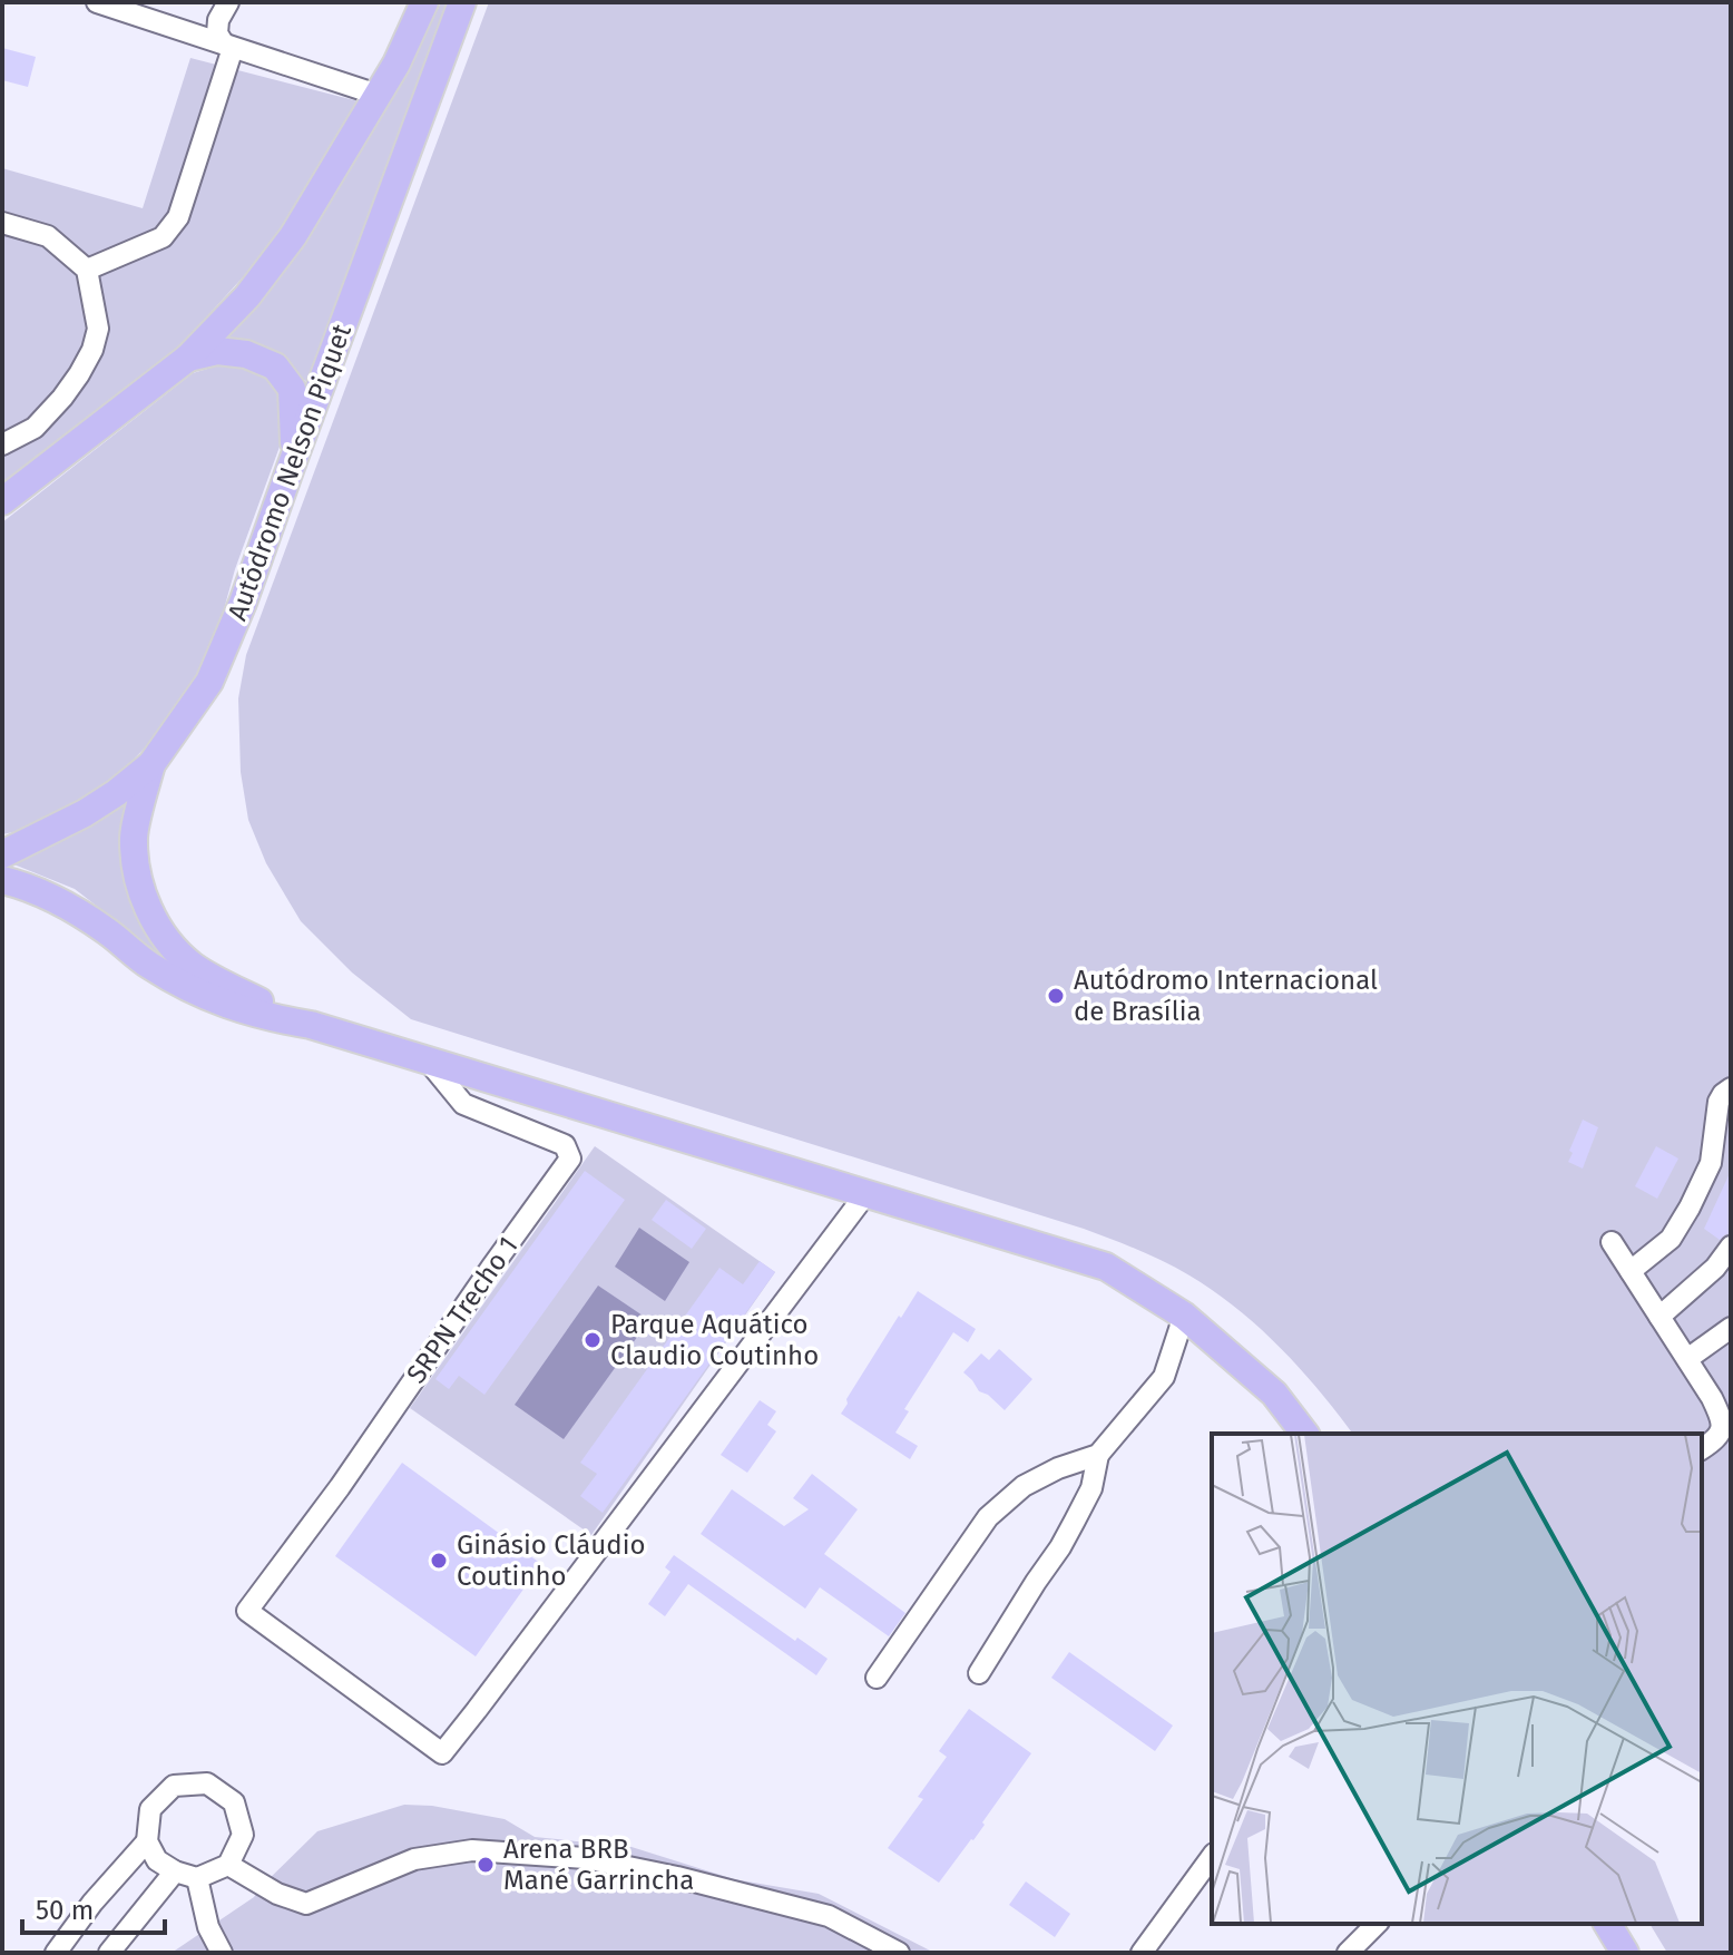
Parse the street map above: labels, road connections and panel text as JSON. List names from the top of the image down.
{
  "streets": {
    "main road": ["Autódromo Nelson Piquet"],
    "lane": ["SRPN Trecho 1"]
  },
  "places": [
    "Autódromo Internacional de Brasília",
    "Parque Aquático Claudio Coutinho",
    "Ginásio Cláudio Coutinho",
    "Arena BRB Mané Garrincha"
  ],
  "scale_bar": "50 m"
}
